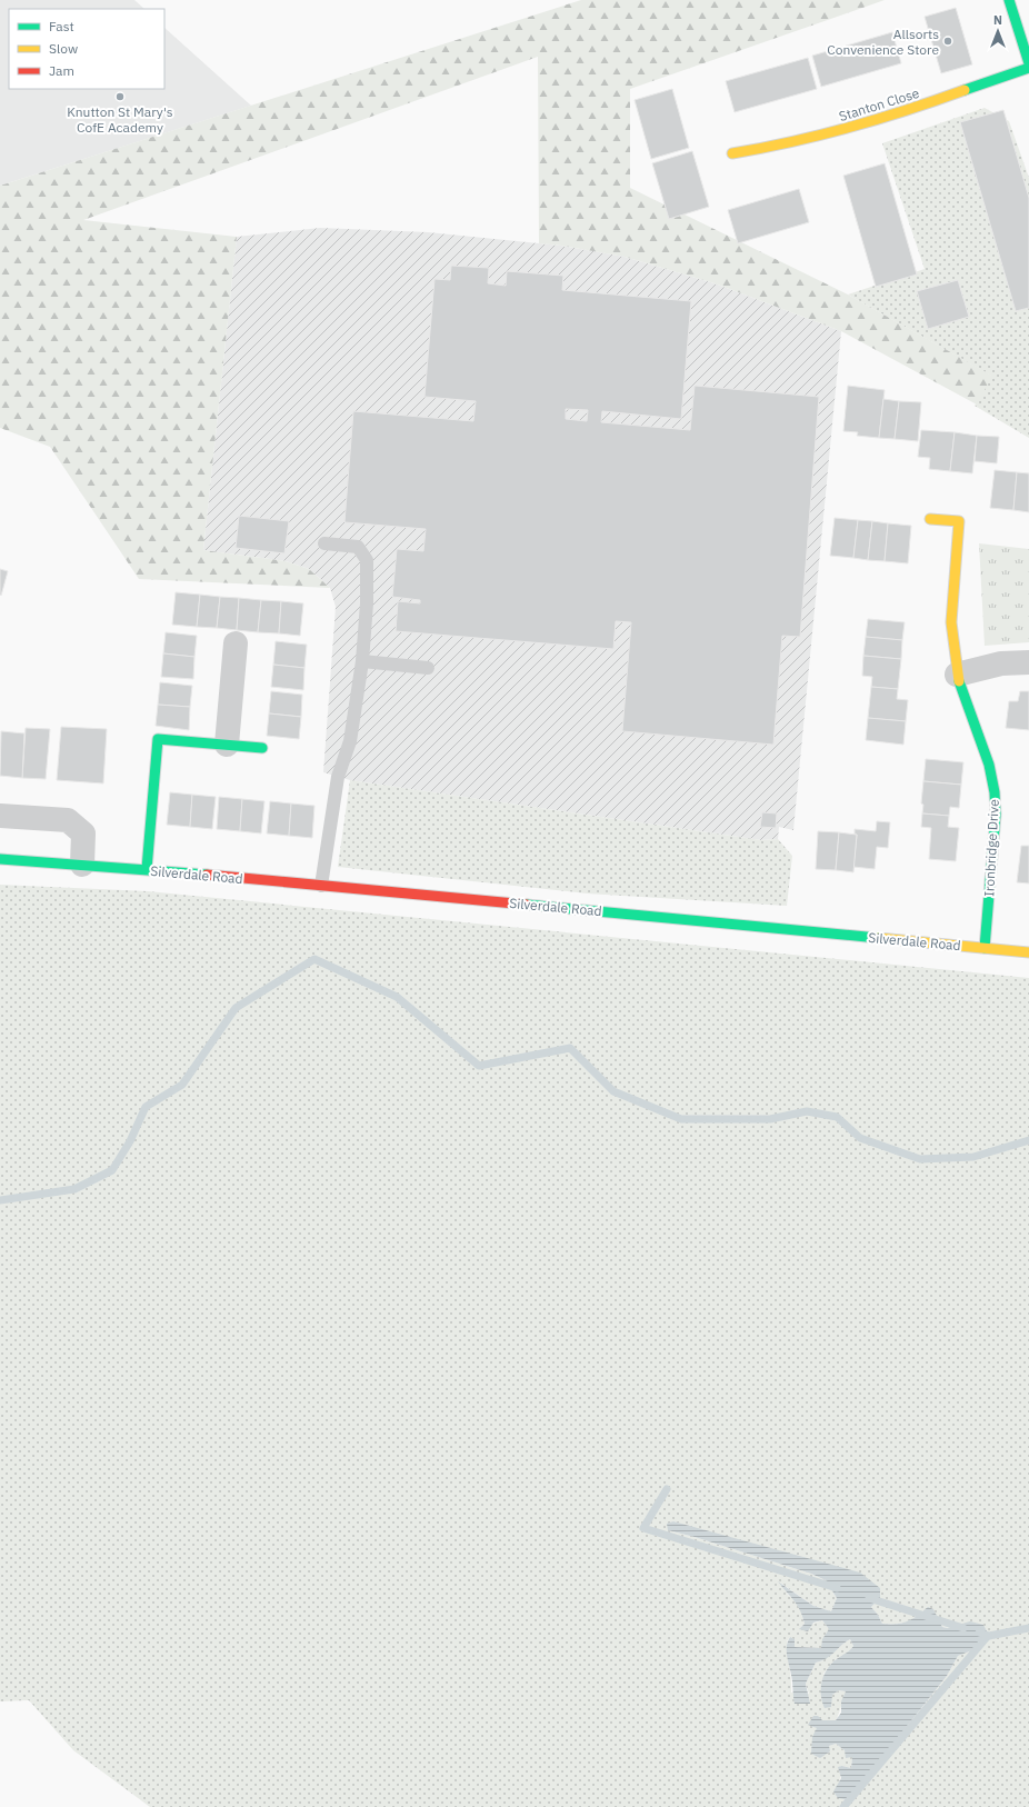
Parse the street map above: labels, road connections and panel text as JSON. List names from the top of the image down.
{
  "streets": {
    "main road": ["Stanton Close", "Ironbridge Drive", "Silverdale Road"]
  },
  "crossings": [
    ["Ironbridge Drive", "Silverdale Road"]
  ],
  "places": ["Allsorts Convenience Store", "Knutton St Mary's CofE Academy"],
  "legend": ["Fast", "Slow", "Jam"],
  "north": "top"
}
